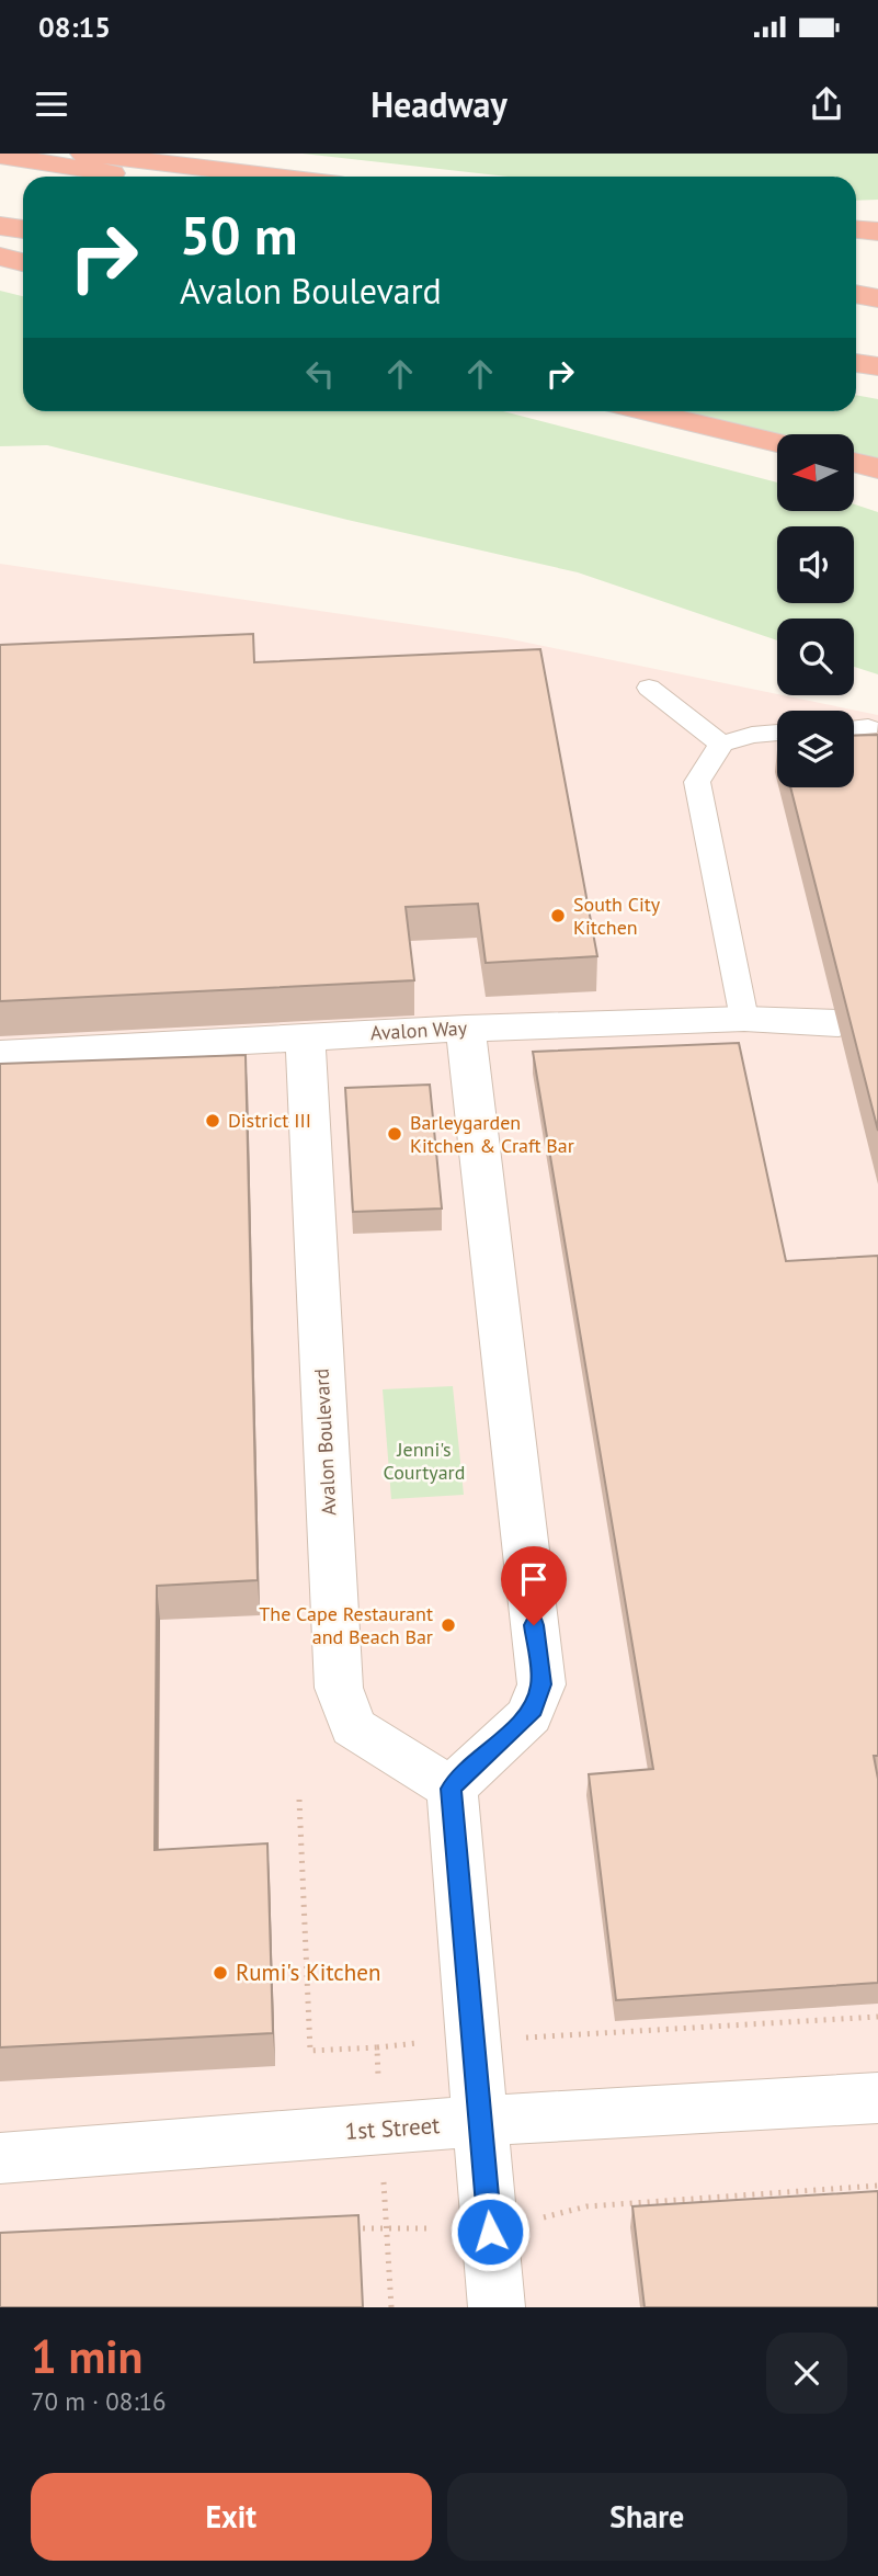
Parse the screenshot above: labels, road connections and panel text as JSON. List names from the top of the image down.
{
  "streets": {
    "street": ["Avalon Way", "Avalon Boulevard", "1st Street"]
  },
  "crossings": [
    ["Avalon Way", "Avalon Boulevard"]
  ],
  "parks": ["Jenni's Courtyard"],
  "places": [
    "South City Kitchen",
    "District III",
    "Barleygarden Kitchen & Craft Bar",
    "The Cape Restaurant and Beach Bar",
    "Rumi's Kitchen"
  ],
  "north": "left",
  "page": {
    "status": "08:15",
    "header": "Headway",
    "turn": ["50 m", "Avalon Boulevard"],
    "heading": ["1 min", "70 m · 08:16"],
    "buttons": ["Exit", "Share"]
  }
}
